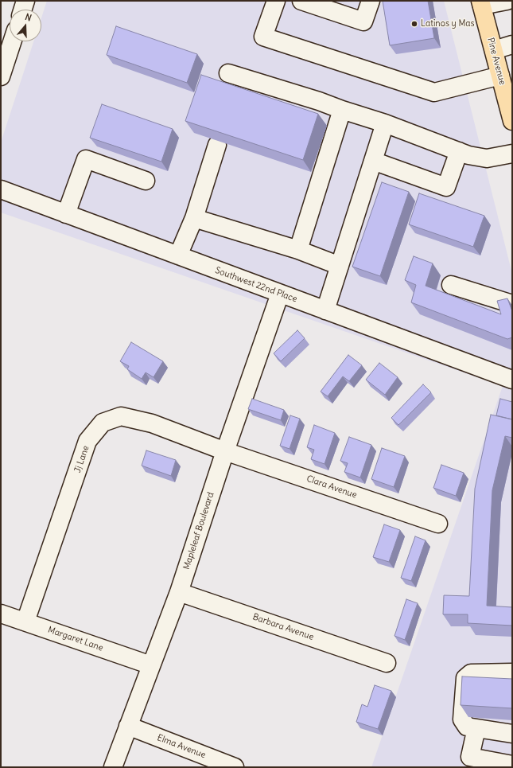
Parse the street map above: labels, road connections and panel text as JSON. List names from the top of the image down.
{
  "streets": {
    "highway": ["Pine Avenue"],
    "street": [
      "Southwest 22nd Place",
      "Jj Lane",
      "Clara Avenue",
      "Mapleleaf Boulevard",
      "Barbara Avenue",
      "Margaret Lane",
      "Elma Avenue"
    ]
  },
  "crossings": [
    ["Southwest 22nd Place", "Mapleleaf Boulevard"],
    ["Jj Lane", "Clara Avenue"],
    ["Jj Lane", "Mapleleaf Boulevard"],
    ["Jj Lane", "Margaret Lane"],
    ["Clara Avenue", "Mapleleaf Boulevard"],
    ["Mapleleaf Boulevard", "Barbara Avenue"],
    ["Mapleleaf Boulevard", "Margaret Lane"],
    ["Mapleleaf Boulevard", "Elma Avenue"]
  ],
  "places": ["Latinos y Mas"],
  "north": "top"
}
